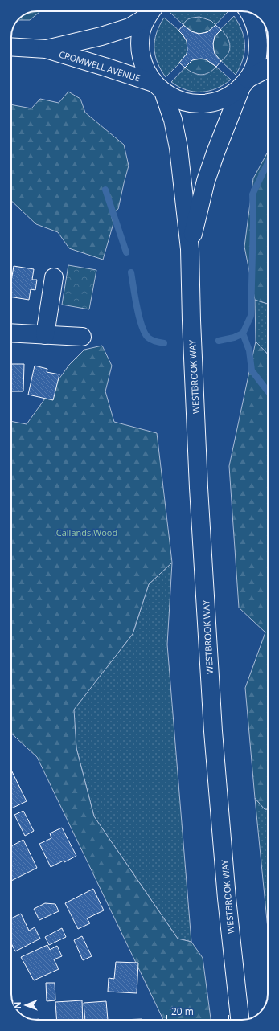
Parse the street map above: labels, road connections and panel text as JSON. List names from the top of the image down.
{
  "streets": {
    "street": ["CROMWELL AVENUE", "WESTBROOK WAY"]
  },
  "crossings": [
    ["CROMWELL AVENUE", "WESTBROOK WAY"]
  ],
  "parks": ["Callands Wood"],
  "scale_bar": "20 m",
  "north": "left"
}
